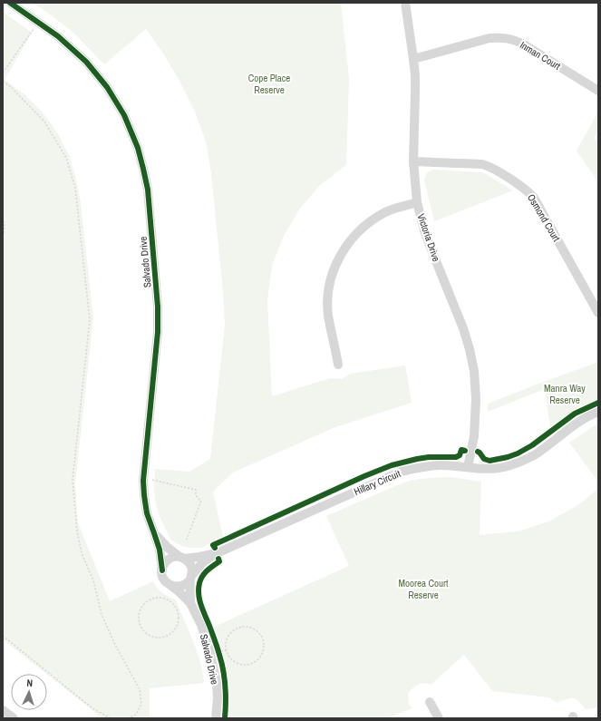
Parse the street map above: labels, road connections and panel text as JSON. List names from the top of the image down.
{
  "streets": {
    "street": [
      "Inman Court",
      "Osmond Court",
      "Victoria Drive",
      "Salvado Drive",
      "Hillary Circuit"
    ]
  },
  "crossings": [
    ["Inman Court", "Victoria Drive"],
    ["Osmond Court", "Victoria Drive"],
    ["Victoria Drive", "Hillary Circuit"],
    ["Salvado Drive", "Hillary Circuit"]
  ],
  "parks": ["Cope Place Reserve", "Manra Way Reserve", "Moorea Court Reserve"],
  "north": "top"
}
